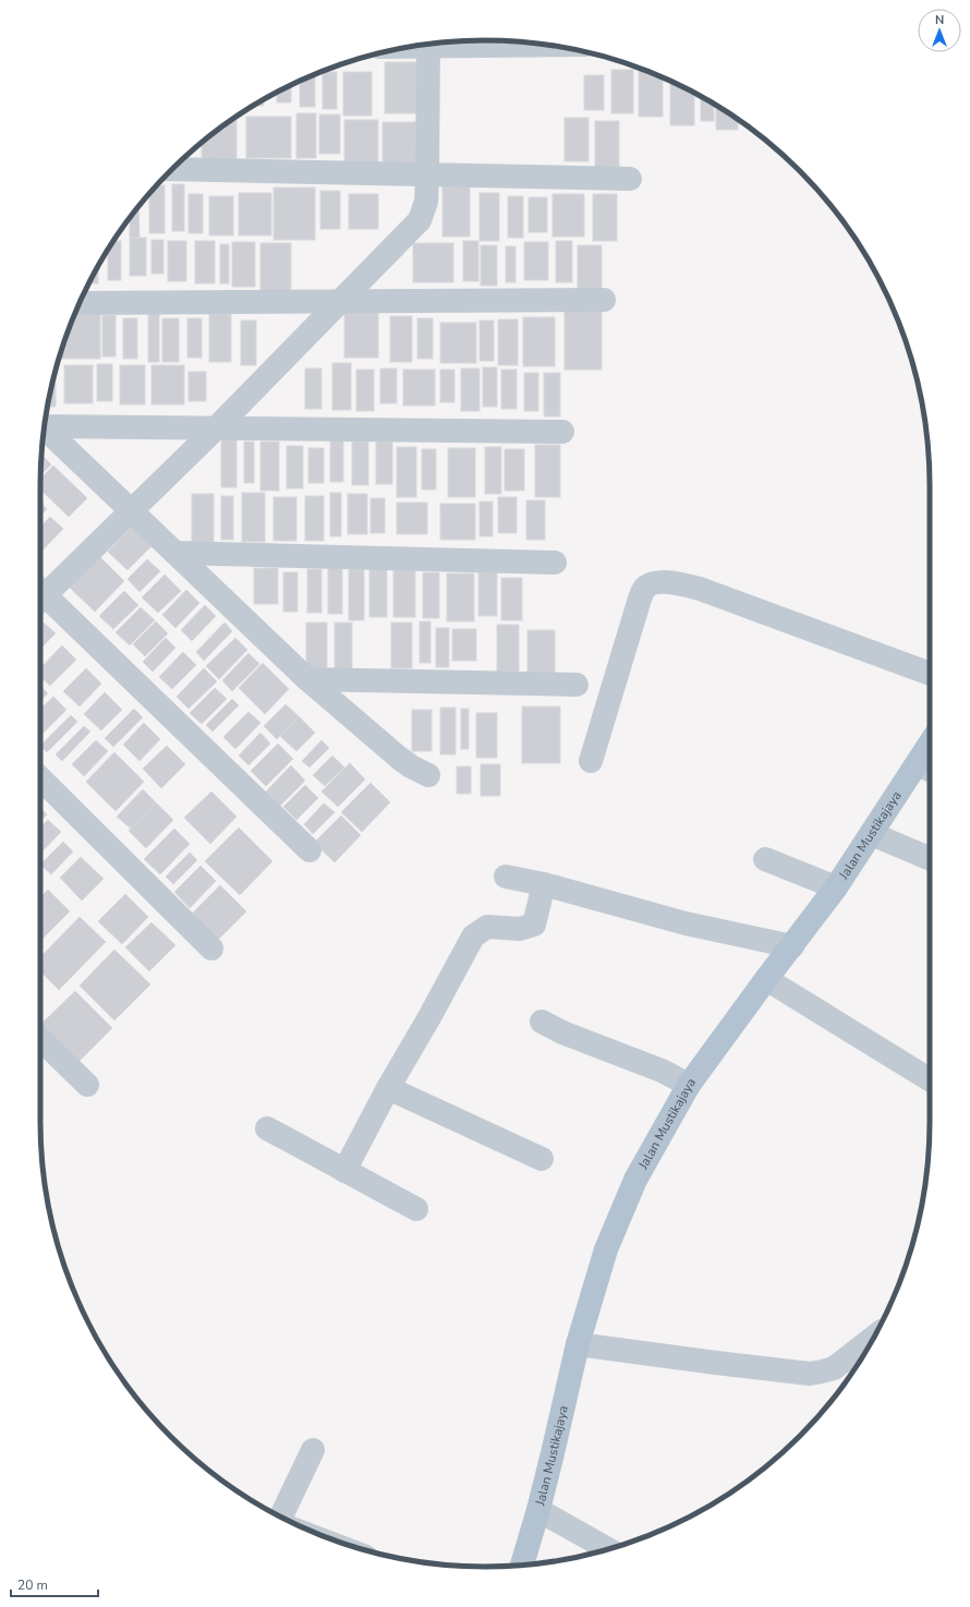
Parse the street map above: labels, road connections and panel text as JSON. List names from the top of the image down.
{
  "streets": {
    "main road": ["Jalan Mustikajaya"]
  },
  "scale_bar": "20 m",
  "north": "top"
}
